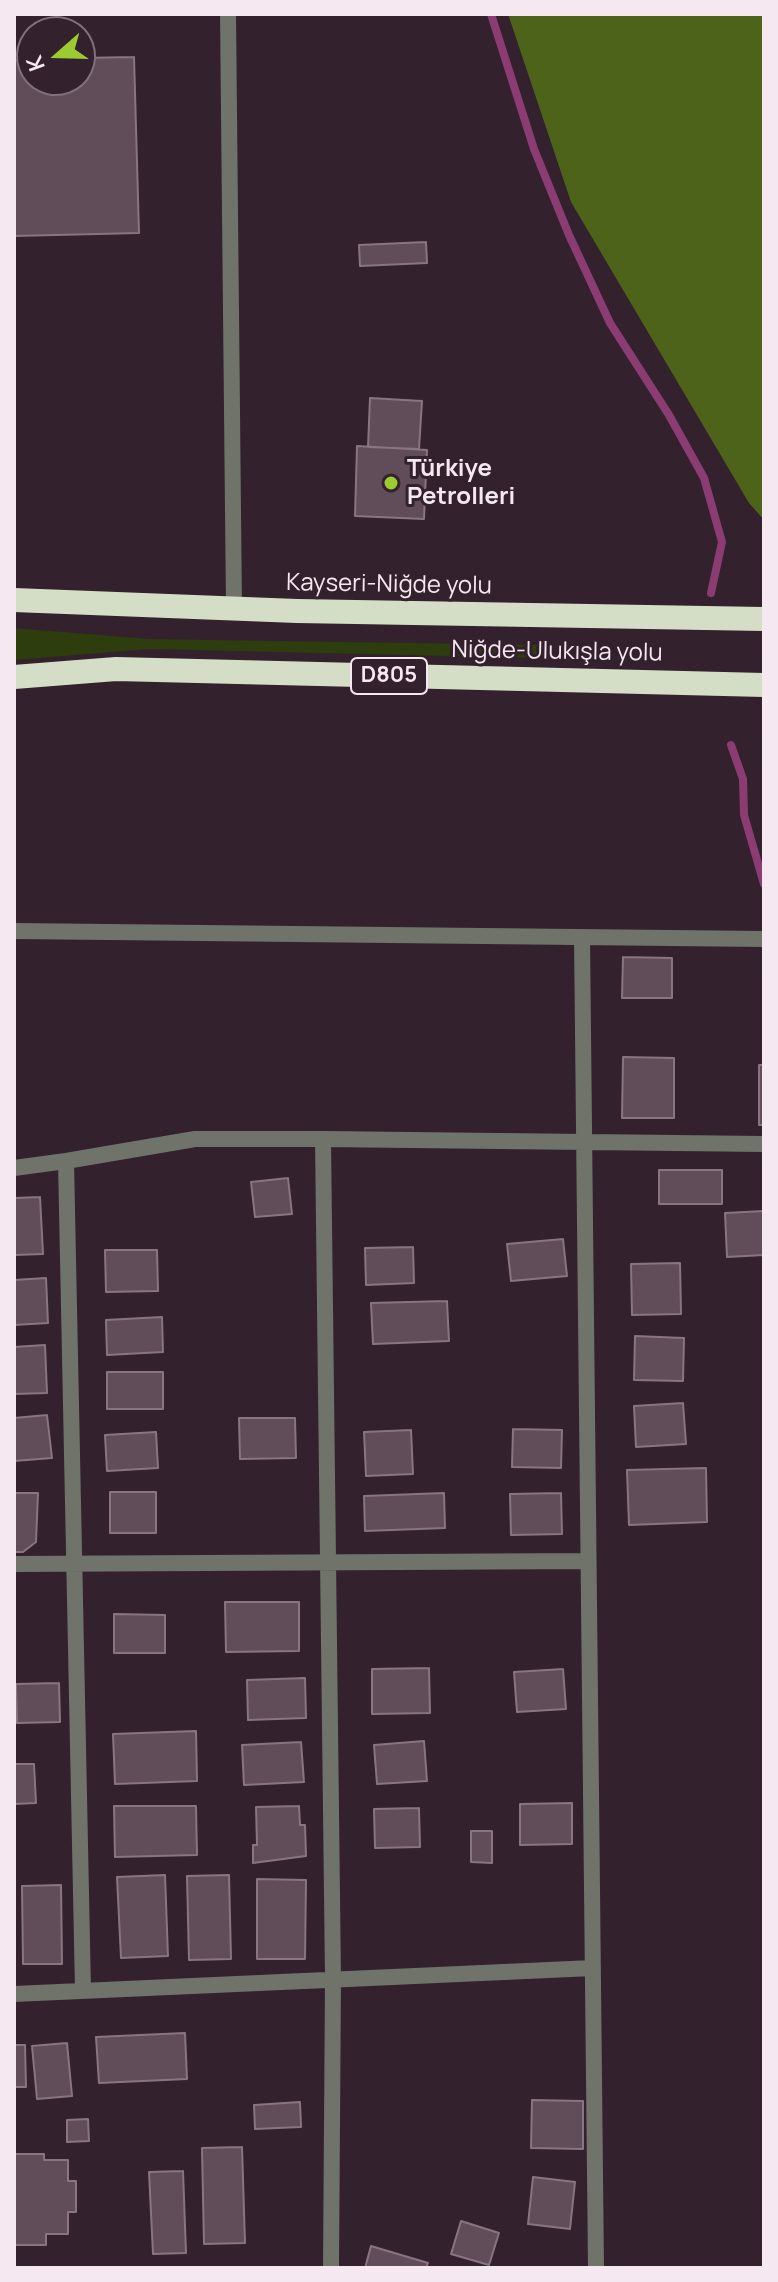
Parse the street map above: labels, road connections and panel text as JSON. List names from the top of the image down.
{
  "streets": {
    "highway": ["Kayseri-Niğde yolu", "Niğde-Ulukışla yolu", "D805"]
  },
  "places": ["Türkiye Petrolleri"],
  "north": "left"
}
